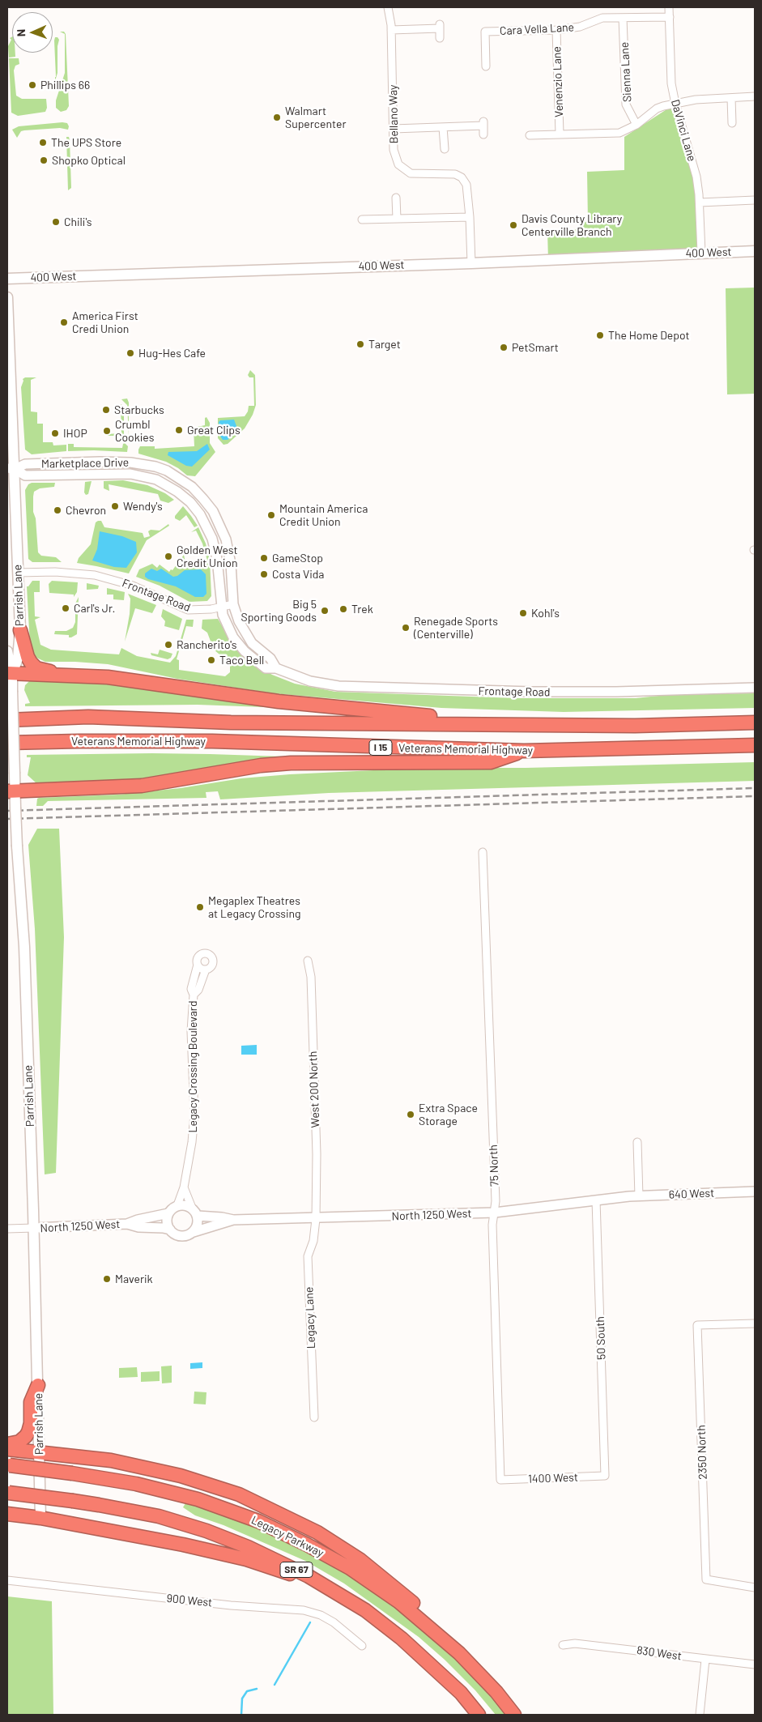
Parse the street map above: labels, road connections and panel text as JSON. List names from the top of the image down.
{
  "streets": {
    "highway": [
      "Veterans Memorial Highway",
      "I 15",
      "Legacy Parkway",
      "SR 67"
    ],
    "main road": ["400 West", "Parrish Lane"],
    "street": [
      "Cara Vella Lane",
      "Sienna Lane",
      "Venenzio Lane",
      "Bellano Way",
      "DaVinci Lane",
      "Marketplace Drive",
      "Frontage Road",
      "Legacy Crossing Boulevard",
      "West 200 North",
      "75 North",
      "640 West",
      "North 1250 West",
      "Legacy Lane",
      "50 South",
      "2350 North",
      "1400 West",
      "900 West",
      "830 West"
    ]
  },
  "crossings": [
    ["Cara Vella Lane", "Sienna Lane"],
    ["Cara Vella Lane", "Venenzio Lane"],
    ["Cara Vella Lane", "DaVinci Lane"],
    ["Bellano Way", "400 West"],
    ["DaVinci Lane", "400 West"],
    ["Marketplace Drive", "Parrish Lane"],
    ["Marketplace Drive", "Frontage Road"],
    ["Parrish Lane", "Frontage Road"],
    ["Parrish Lane", "North 1250 West"],
    ["Legacy Crossing Boulevard", "North 1250 West"],
    ["West 200 North", "North 1250 West"],
    ["West 200 North", "Legacy Lane"],
    ["75 North", "North 1250 West"],
    ["75 North", "1400 West"],
    ["640 West", "North 1250 West"],
    ["North 1250 West", "Legacy Lane"],
    ["North 1250 West", "50 South"],
    ["50 South", "1400 West"]
  ],
  "places": [
    "Phillips 66",
    "Walmart Supercenter",
    "The UPS Store",
    "Shopko Optical",
    "Chili's",
    "Davis County Library Centerville Branch",
    "America First Credi Union",
    "The Home Depot",
    "Target",
    "PetSmart",
    "Hug-Hes Cafe",
    "Starbucks",
    "Great Clips",
    "Crumbl Cookies",
    "IHOP",
    "Wendy's",
    "Chevron",
    "Mountain America Credit Union",
    "Golden West Credit Union",
    "GameStop",
    "Costa Vida",
    "Carl's Jr.",
    "Trek",
    "Big 5 Sporting Goods",
    "Kohl's",
    "Renegade Sports (Centerville)",
    "Rancherito's",
    "Taco Bell",
    "Megaplex Theatres at Legacy Crossing",
    "Extra Space Storage",
    "Maverik"
  ],
  "north": "left"
}
